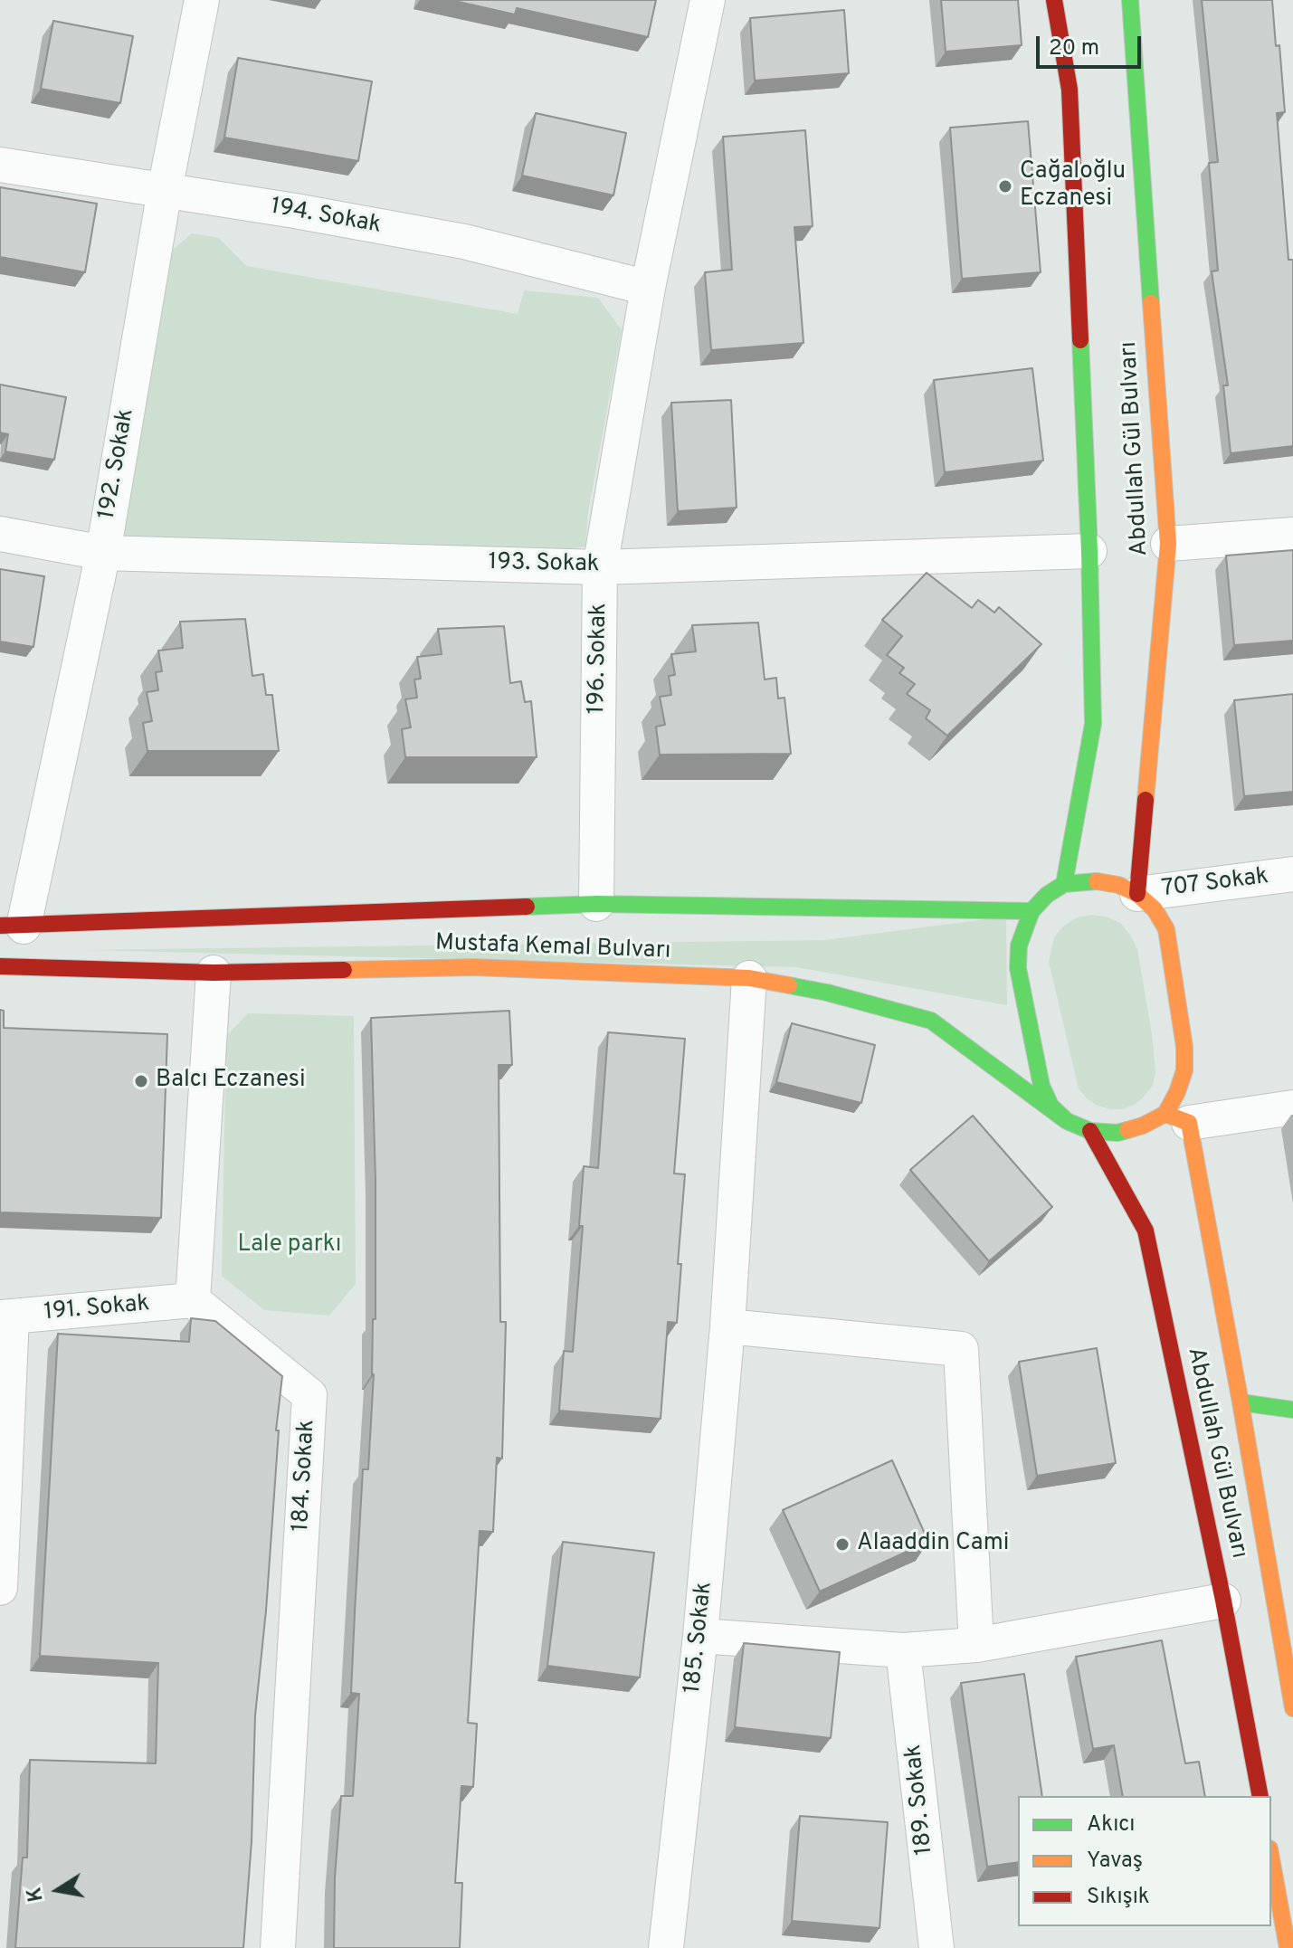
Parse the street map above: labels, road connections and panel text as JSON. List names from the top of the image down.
{
  "streets": {
    "main road": ["Abdullah Gül Bulvarı", "Mustafa Kemal Bulvarı"],
    "street": [
      "194. Sokak",
      "192. Sokak",
      "193. Sokak",
      "196. Sokak",
      "707 Sokak",
      "191. Sokak",
      "184. Sokak",
      "185. Sokak",
      "189. Sokak"
    ]
  },
  "crossings": [
    ["194. Sokak", "192. Sokak"],
    ["194. Sokak", "196. Sokak"],
    ["Abdullah Gül Bulvarı", "707 Sokak"],
    ["Abdullah Gül Bulvarı", "Mustafa Kemal Bulvarı"],
    ["192. Sokak", "193. Sokak"],
    ["192. Sokak", "Mustafa Kemal Bulvarı"],
    ["193. Sokak", "196. Sokak"],
    ["196. Sokak", "Mustafa Kemal Bulvarı"],
    ["707 Sokak", "Mustafa Kemal Bulvarı"],
    ["Mustafa Kemal Bulvarı", "185. Sokak"],
    ["191. Sokak", "184. Sokak"]
  ],
  "parks": ["Lale parkı"],
  "places": ["Cağaloğlu Eczanesi", "Balcı Eczanesi", "Alaaddin Cami"],
  "legend": ["Akıcı", "Yavaş", "Sıkışık"],
  "scale_bar": "20 m",
  "north": "left"
}
